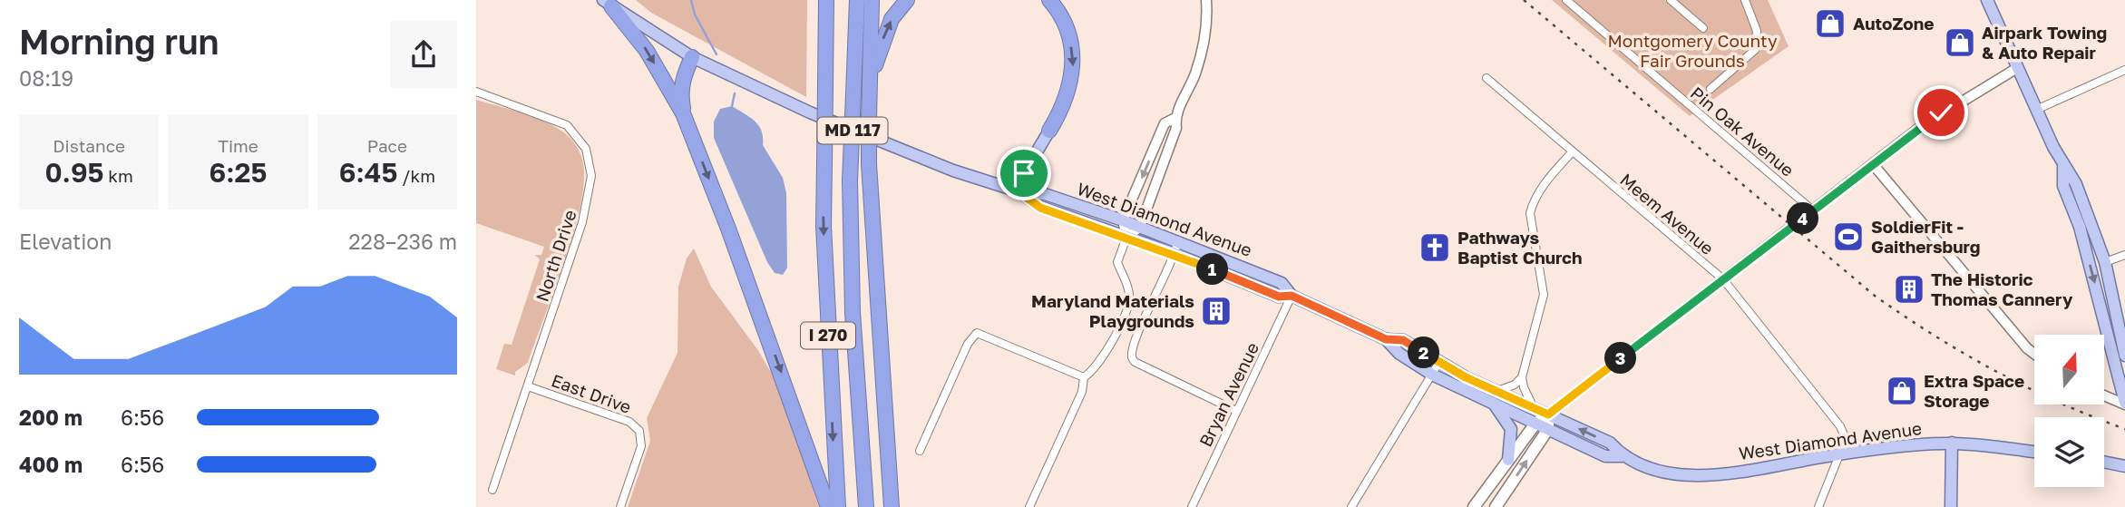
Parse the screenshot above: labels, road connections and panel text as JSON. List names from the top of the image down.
{
  "streets": {
    "highway": ["I 270"],
    "main road": ["MD 117", "West Diamond Avenue"],
    "street": [
      "Pin Oak Avenue",
      "Meem Avenue",
      "North Drive",
      "East Drive",
      "Bryan Avenue"
    ]
  },
  "crossings": [
    ["Meem Avenue", "West Diamond Avenue"],
    ["West Diamond Avenue", "Bryan Avenue"],
    ["North Drive", "East Drive"]
  ],
  "parks": ["Montgomery County Fair Grounds"],
  "places": {
    "shop": ["AutoZone", "Airpark Towing & Auto Repair", "Extra Space Storage"],
    "sports": ["SoldierFit - Gaithersburg"],
    "church": ["Pathways Baptist Church"],
    "building": ["The Historic Thomas Cannery", "Maryland Materials Playgrounds"]
  },
  "north": "top",
  "page": {
    "heading": ["Morning run", "08:19"],
    "stats": [
      ["Distance", "0.95 km"],
      ["Time", "6:25"],
      ["Pace", "6:45 /km"]
    ],
    "pins": [
      "4",
      "1",
      "2",
      "3"
    ],
    "chart": ["Elevation", "228–236 m"],
    "list": [
      {
        "name": "200 m",
        "note": "6:56"
      },
      {
        "name": "400 m",
        "note": "6:56"
      }
    ]
  }
}
